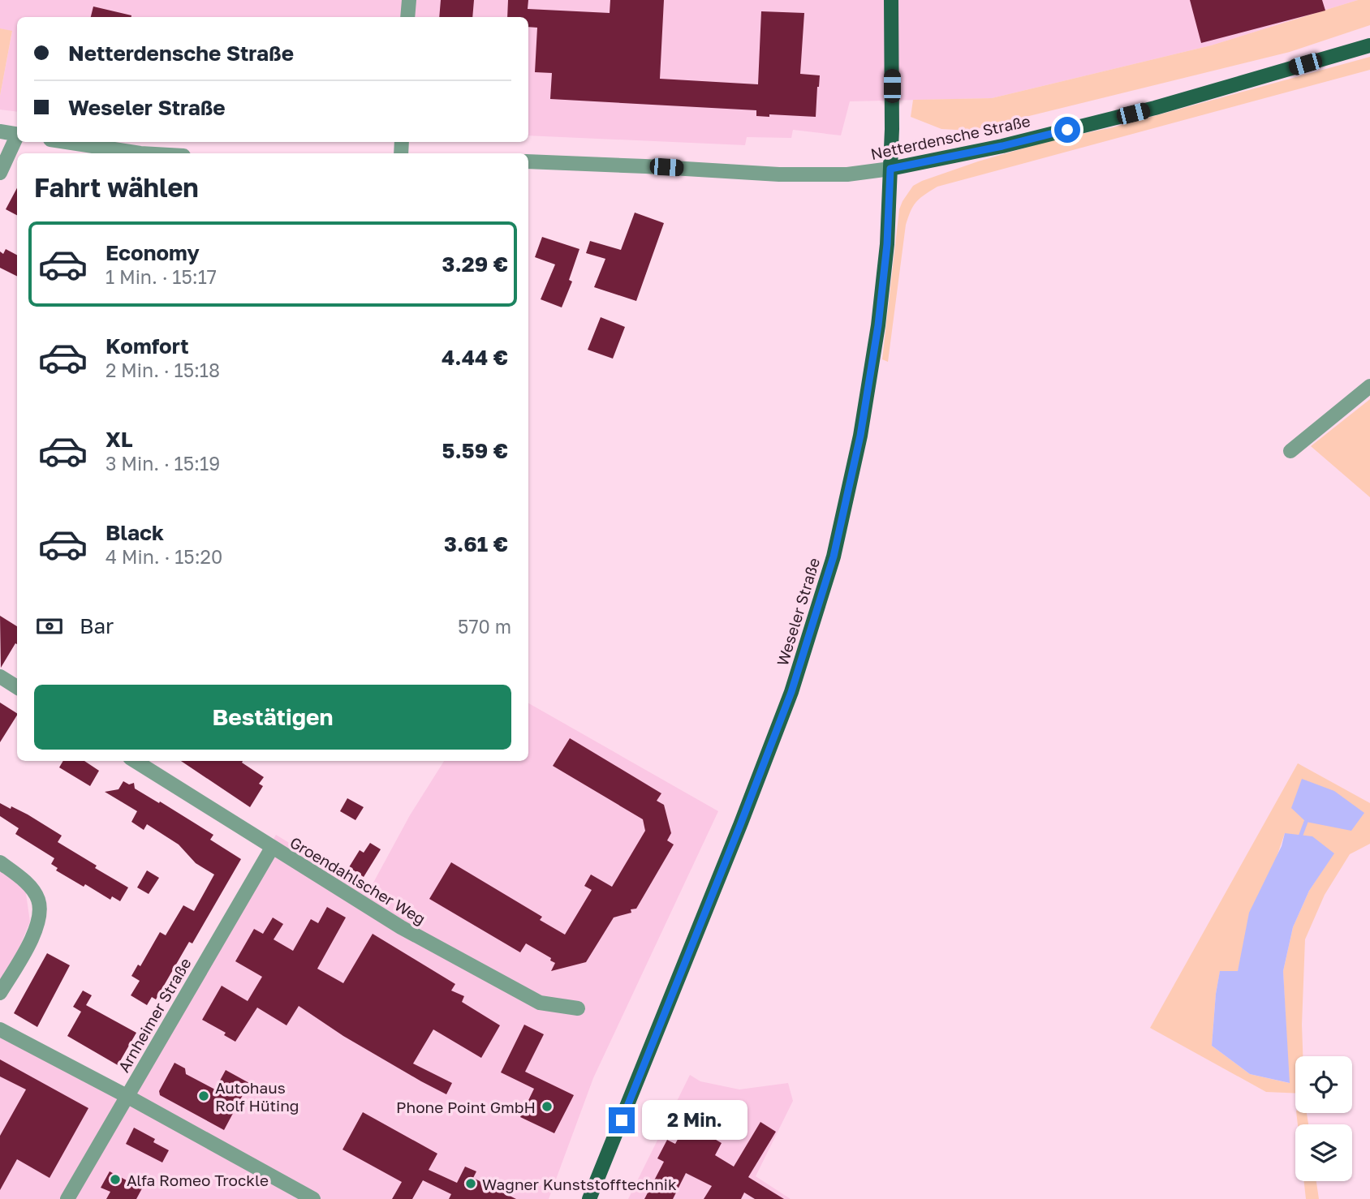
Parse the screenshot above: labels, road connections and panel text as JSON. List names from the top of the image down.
{
  "streets": {
    "main road": ["Netterdensche Straße", "Weseler Straße"],
    "street": ["Groendahlscher Weg", "Arnheimer Straße"]
  },
  "crossings": [
    ["Netterdensche Straße", "Weseler Straße"],
    ["Groendahlscher Weg", "Arnheimer Straße"]
  ],
  "places": [
    "Autohaus Rolf Hüting",
    "Phone Point GmbH",
    "Alfa Romeo Trockle",
    "Wagner Kunststofftechnik"
  ],
  "page": {
    "banner": ["Netterdensche Straße", "Weseler Straße"],
    "heading": "Fahrt wählen",
    "list": [
      {
        "name": "Economy",
        "note": "1 Min. · 15:17",
        "value": "3.29 €"
      },
      {
        "name": "Komfort",
        "note": "2 Min. · 15:18",
        "value": "4.44 €"
      },
      {
        "name": "XL",
        "note": "3 Min. · 15:19",
        "value": "5.59 €"
      },
      {
        "name": "Black",
        "note": "4 Min. · 15:20",
        "value": "3.61 €"
      }
    ],
    "pay": ["Bar", "570 m"],
    "buttons": "Bestätigen",
    "bubble": "2 Min."
  }
}
